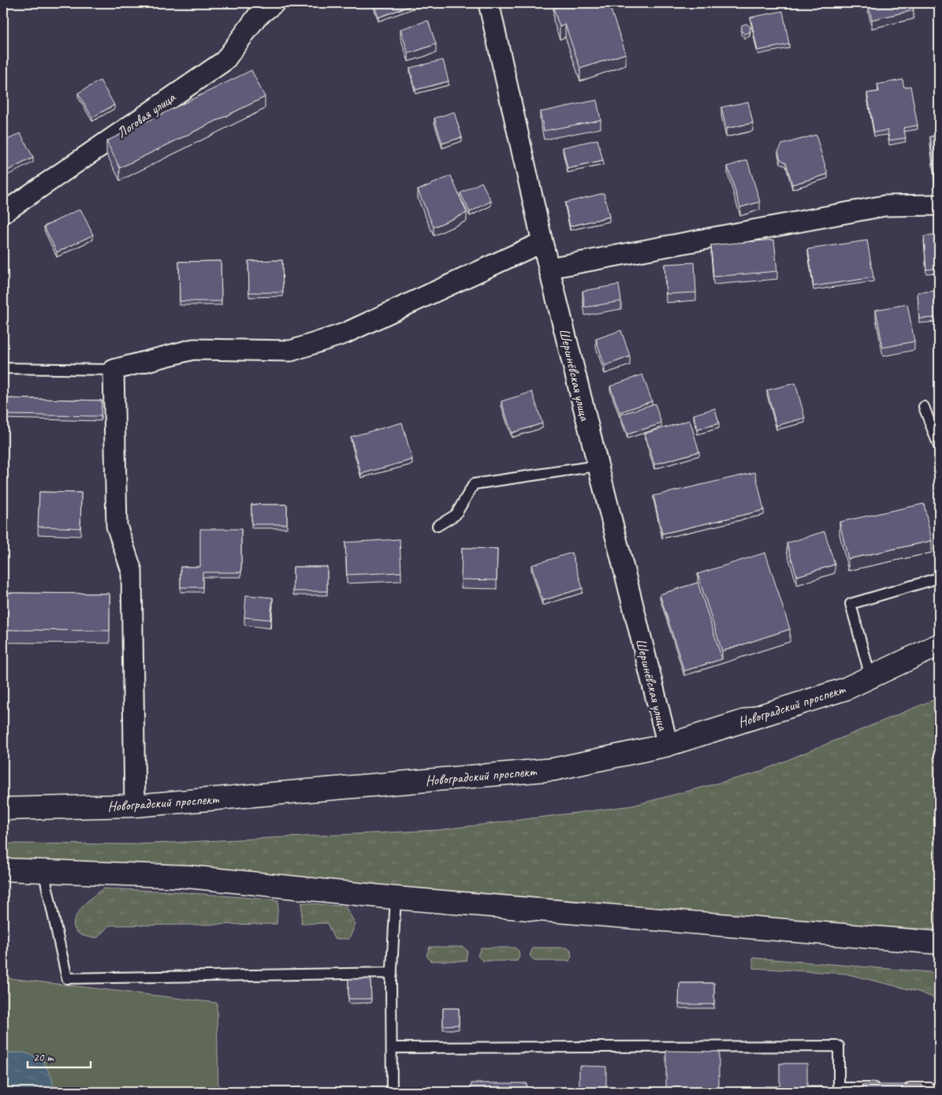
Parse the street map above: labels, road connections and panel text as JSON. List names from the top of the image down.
{
  "streets": {
    "main road": ["Новоградский проспект"],
    "street": ["Логовая улица", "Шершнёвская улица"]
  },
  "crossings": [
    ["Шершнёвская улица", "Новоградский проспект"]
  ],
  "scale_bar": "20 m"
}
